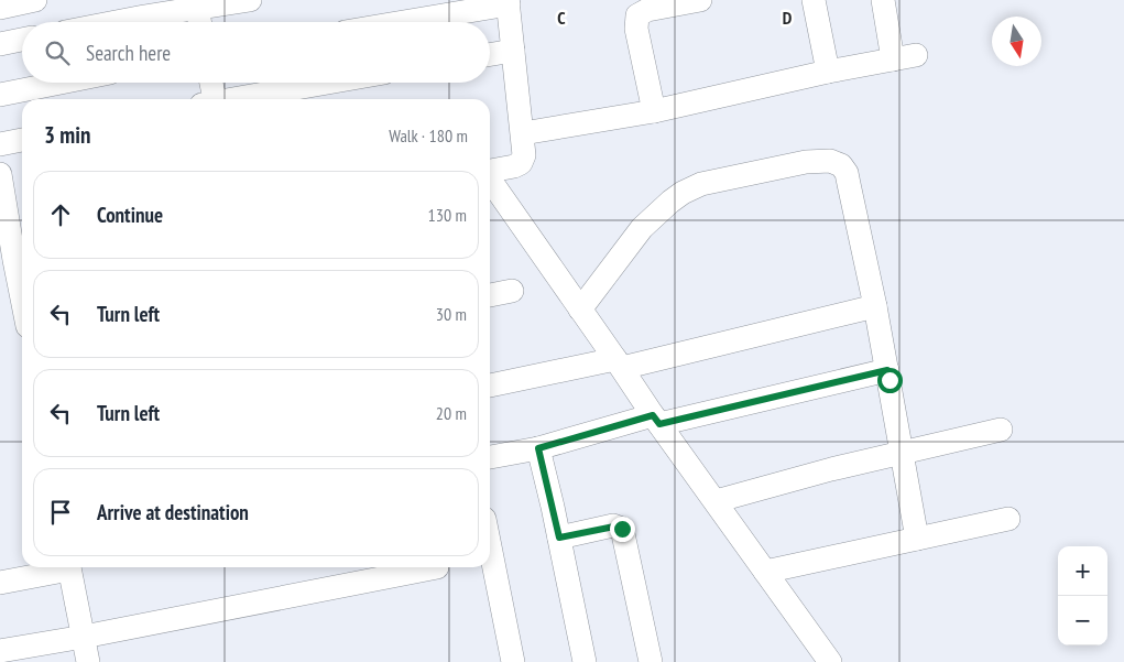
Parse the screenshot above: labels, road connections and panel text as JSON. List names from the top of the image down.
{
  "north": "bottom",
  "page": {
    "search": "Search here",
    "heading": ["3 min", "Walk · 180 m"],
    "list": [
      ["Continue", "130 m"],
      ["Turn left", "30 m"],
      ["Turn left", "20 m"],
      "Arrive at destination"
    ],
    "map_buttons": ["+", "−"]
  },
  "grid": {
    "columns": ["C", "D"]
  }
}
